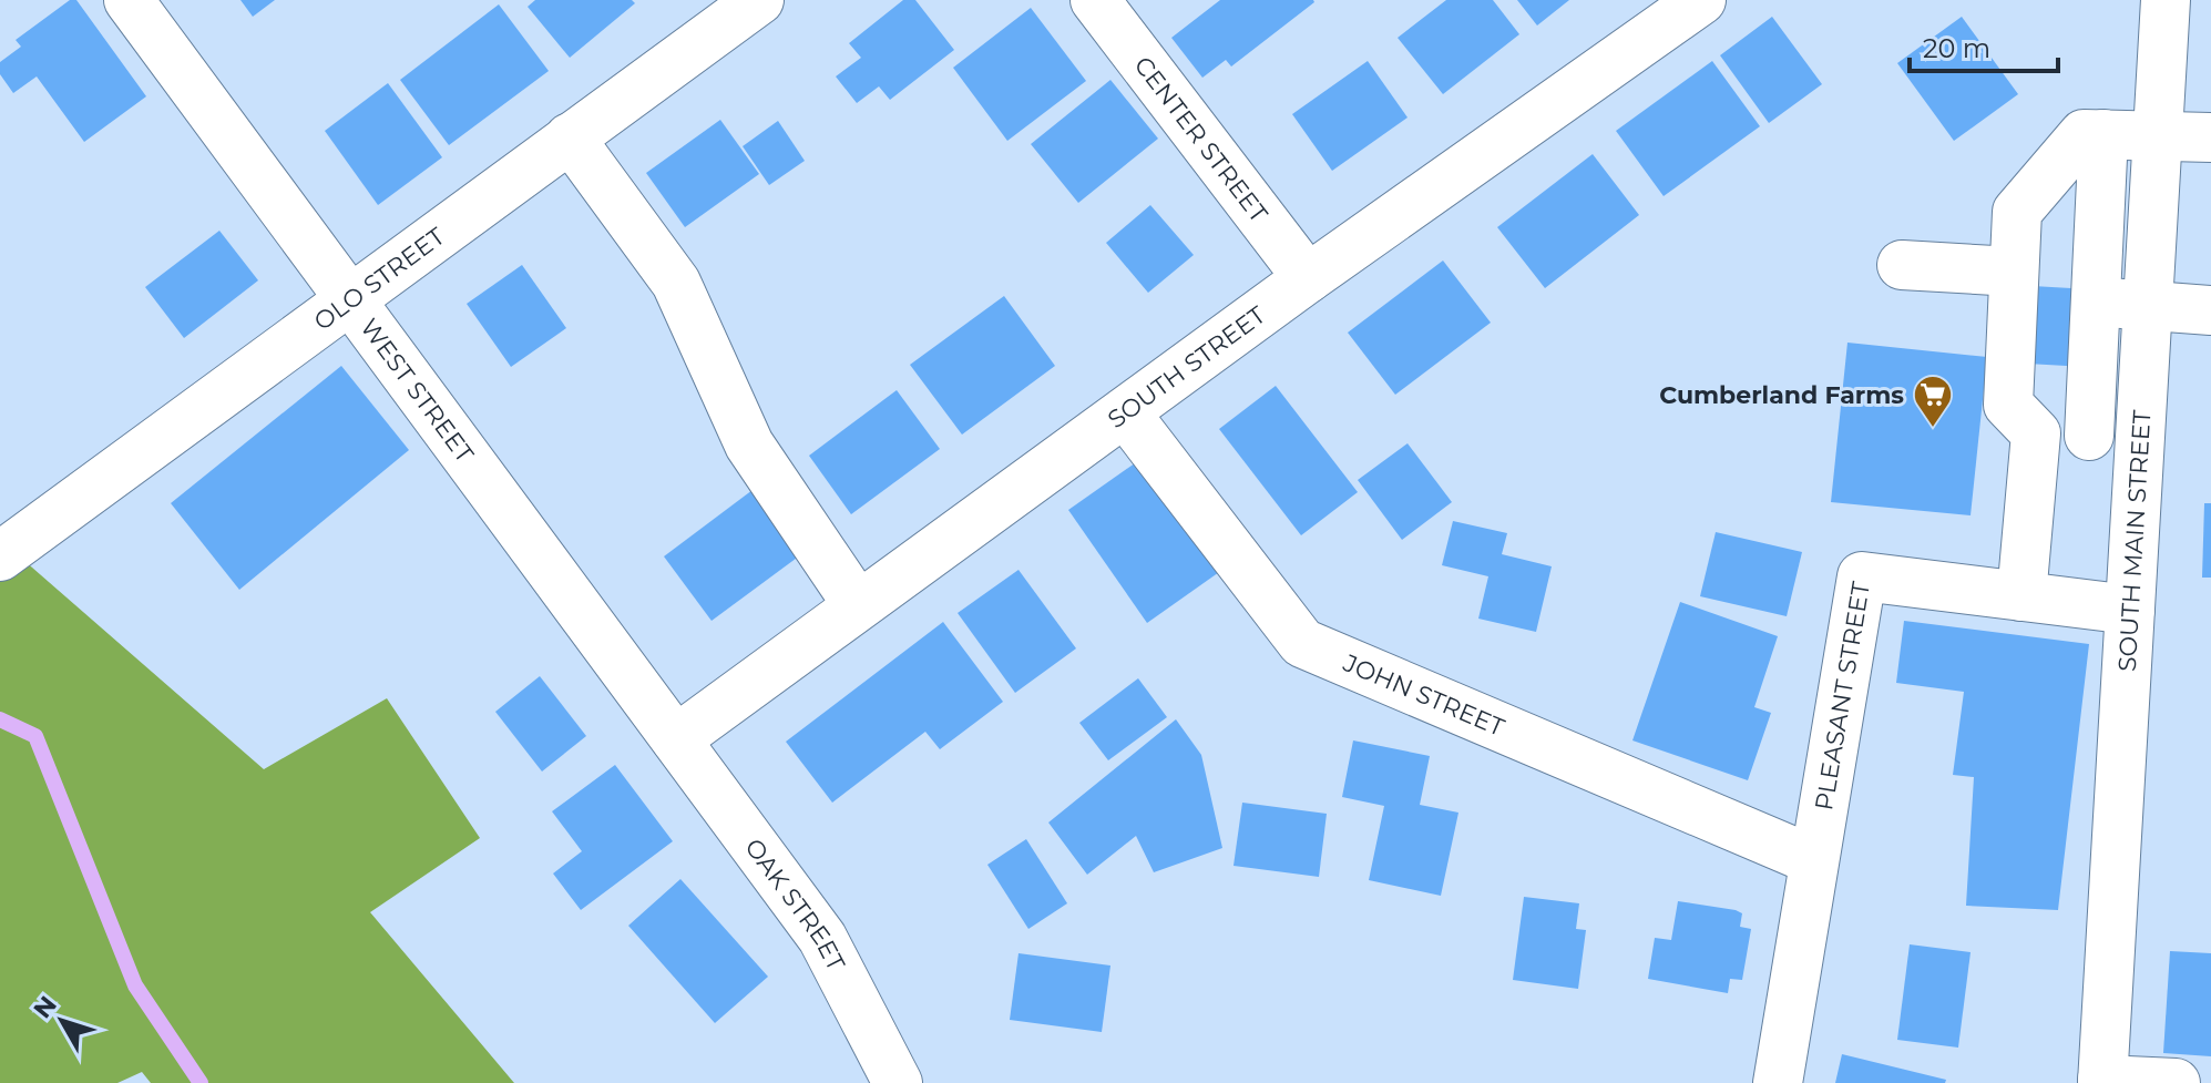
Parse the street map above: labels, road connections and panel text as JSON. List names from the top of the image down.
{
  "streets": {
    "street": [
      "CENTER STREET",
      "OLO STREET",
      "SOUTH STREET",
      "WEST STREET",
      "SOUTH MAIN STREET",
      "JOHN STREET",
      "PLEASANT STREET",
      "OAK STREET"
    ]
  },
  "crossings": [
    ["CENTER STREET", "SOUTH STREET"],
    ["OLO STREET", "WEST STREET"],
    ["SOUTH STREET", "WEST STREET"],
    ["SOUTH STREET", "JOHN STREET"],
    ["SOUTH STREET", "OAK STREET"],
    ["WEST STREET", "OAK STREET"],
    ["SOUTH MAIN STREET", "PLEASANT STREET"],
    ["JOHN STREET", "PLEASANT STREET"]
  ],
  "places": {
    "supermarket": ["Cumberland Farms"]
  },
  "scale_bar": "20 m",
  "north": "top left"
}
